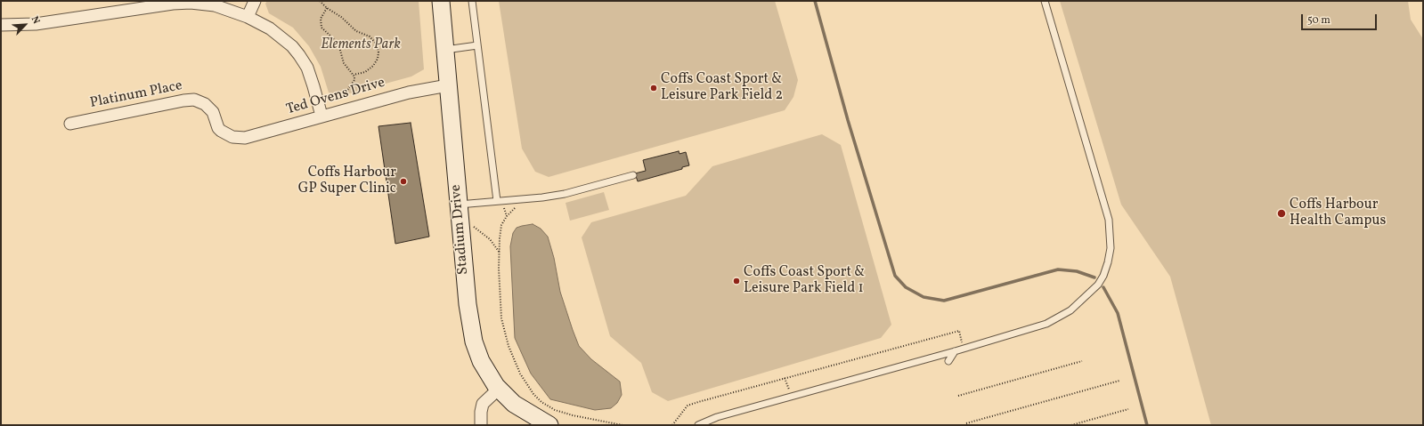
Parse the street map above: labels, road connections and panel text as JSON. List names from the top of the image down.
{
  "streets": {
    "main road": ["Stadium Drive"],
    "street": ["Platinum Place", "Ted Ovens Drive"]
  },
  "crossings": [
    ["Platinum Place", "Ted Ovens Drive"],
    ["Ted Ovens Drive", "Stadium Drive"]
  ],
  "parks": ["Elements Park"],
  "places": [
    "Coffs Coast Sport & Leisure Park Field 2",
    "Coffs Harbour GP Super Clinic",
    "Coffs Harbour Health Campus",
    "Coffs Coast Sport & Leisure Park Field 1"
  ],
  "scale_bar": "50 m",
  "north": "top right"
}
